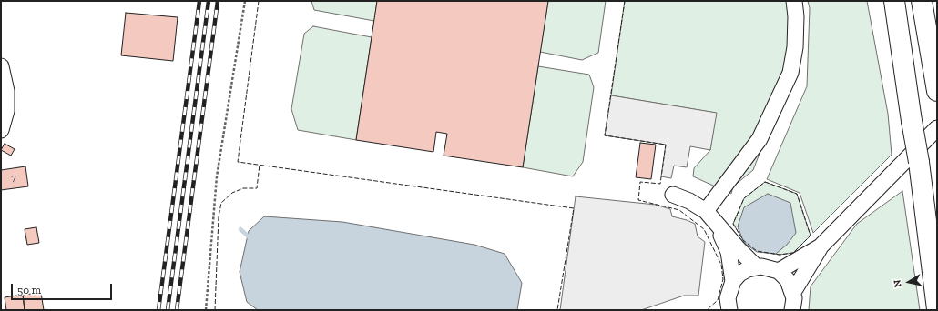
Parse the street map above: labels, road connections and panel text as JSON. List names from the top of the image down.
{
  "house_numbers": ["7"],
  "scale_bar": "50 m",
  "north": "left"
}
